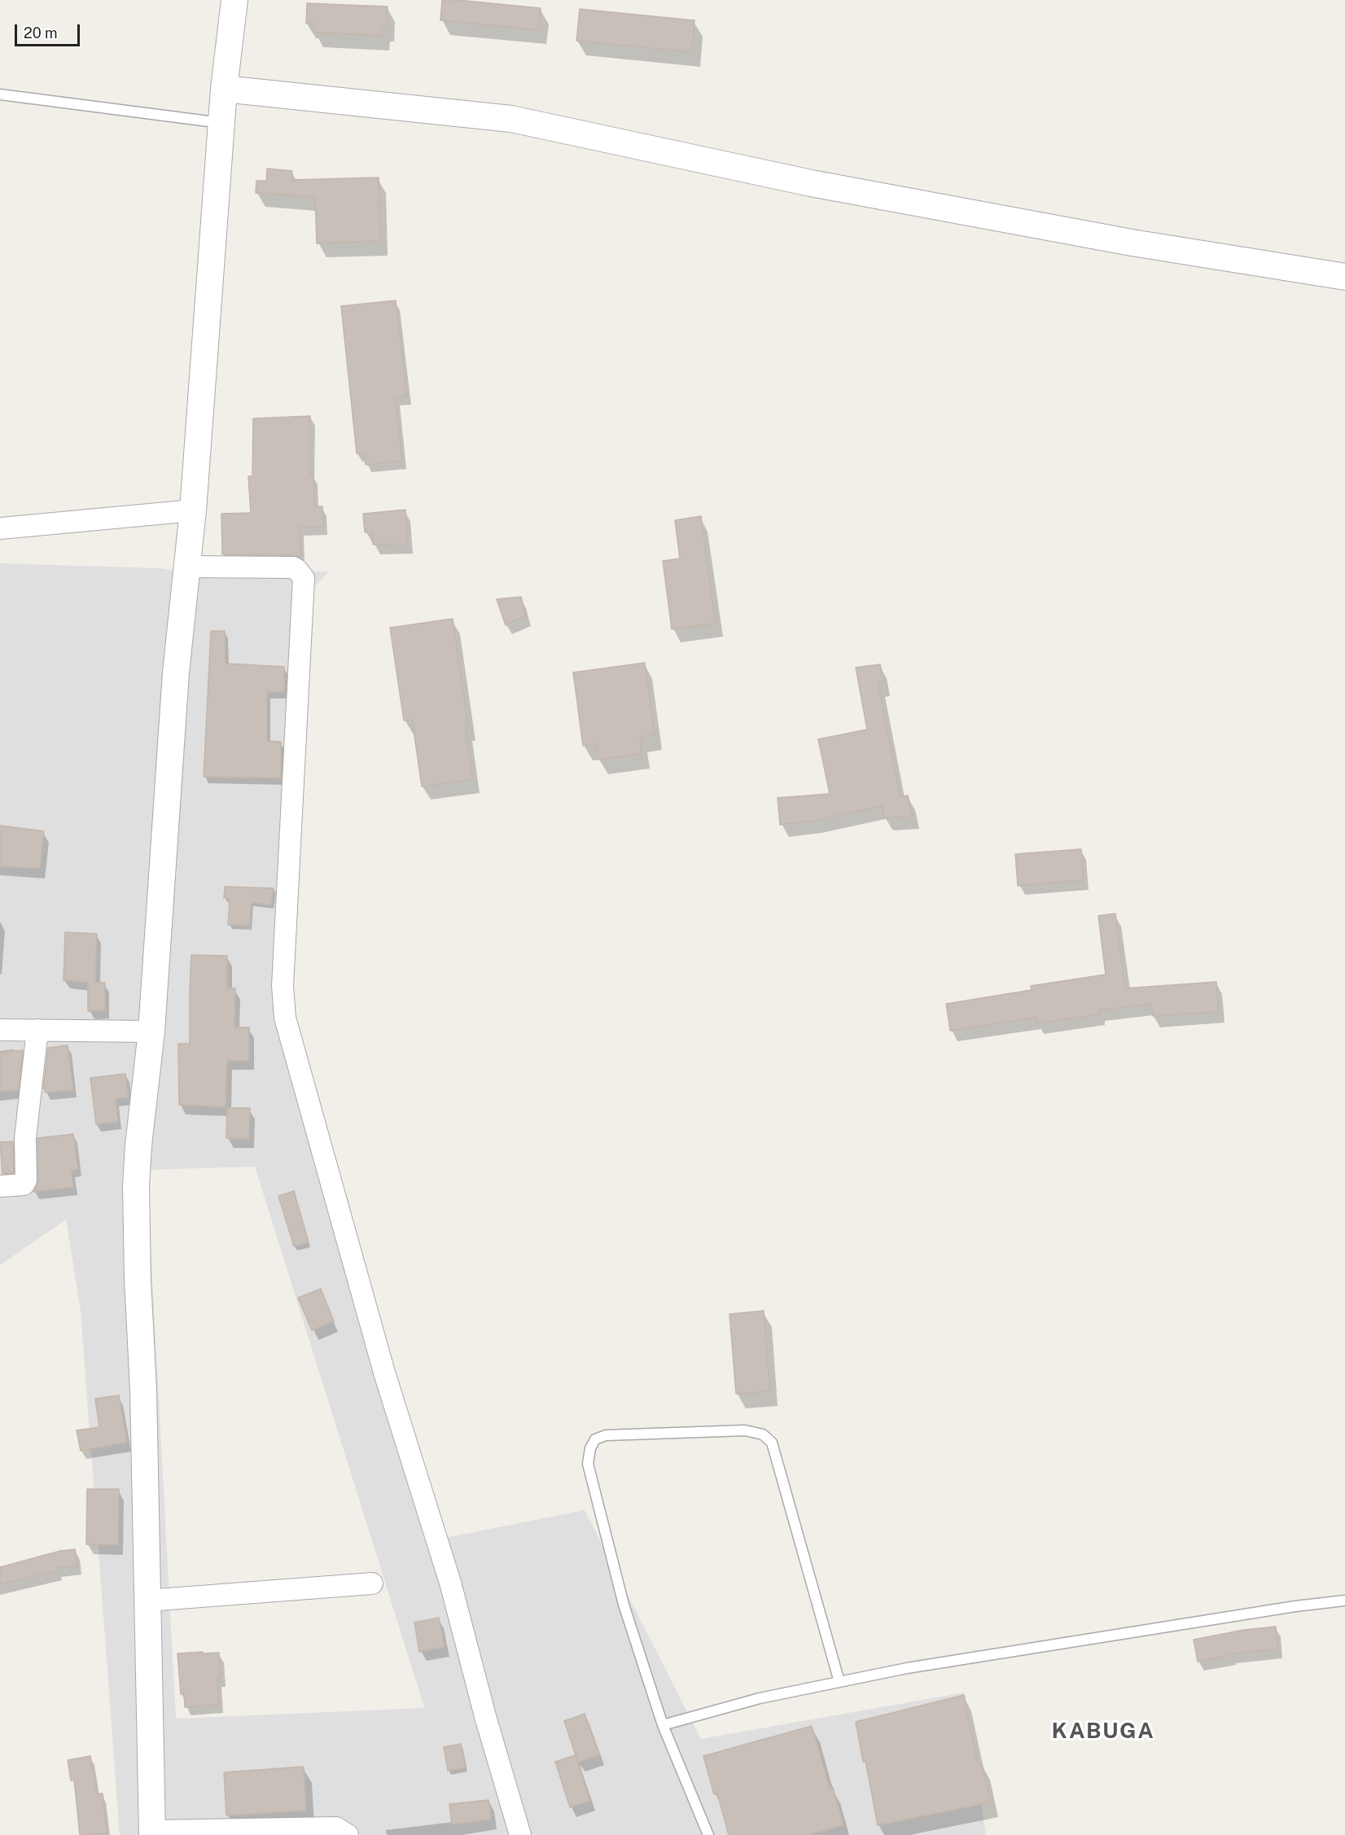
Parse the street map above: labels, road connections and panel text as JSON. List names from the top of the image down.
{
  "districts": ["KABUGA"],
  "scale_bar": "20 m"
}
